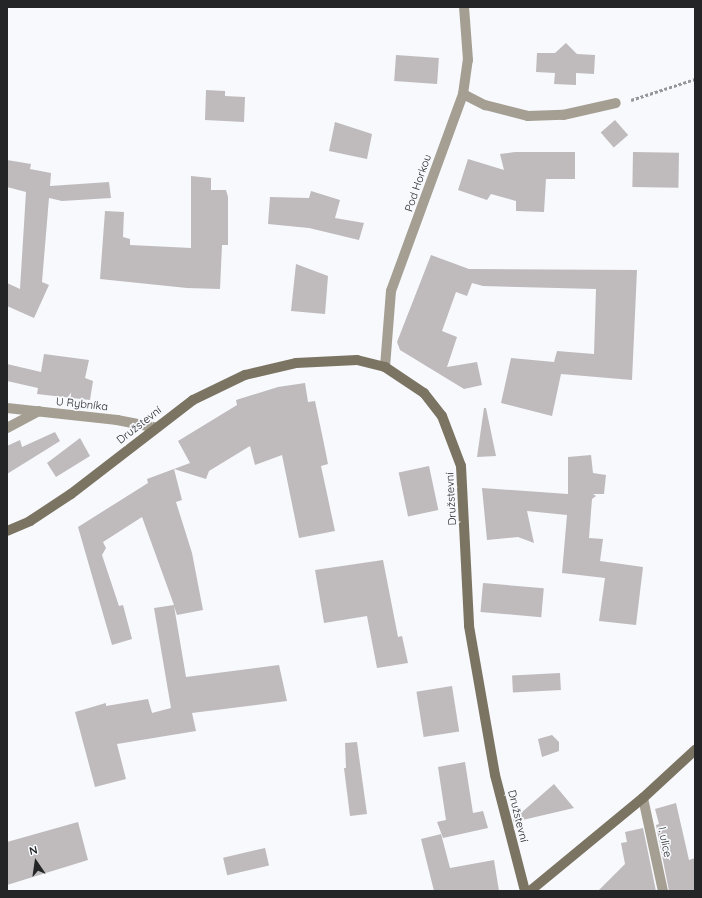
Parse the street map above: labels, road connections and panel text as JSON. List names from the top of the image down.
{
  "streets": {
    "main road": ["Družstevní"],
    "street": ["Pod Horkou", "U Rybníka", "I. ulice"]
  },
  "crossings": [
    ["Pod Horkou", "Družstevní"],
    ["U Rybníka", "Družstevní"]
  ],
  "north": "top"
}
